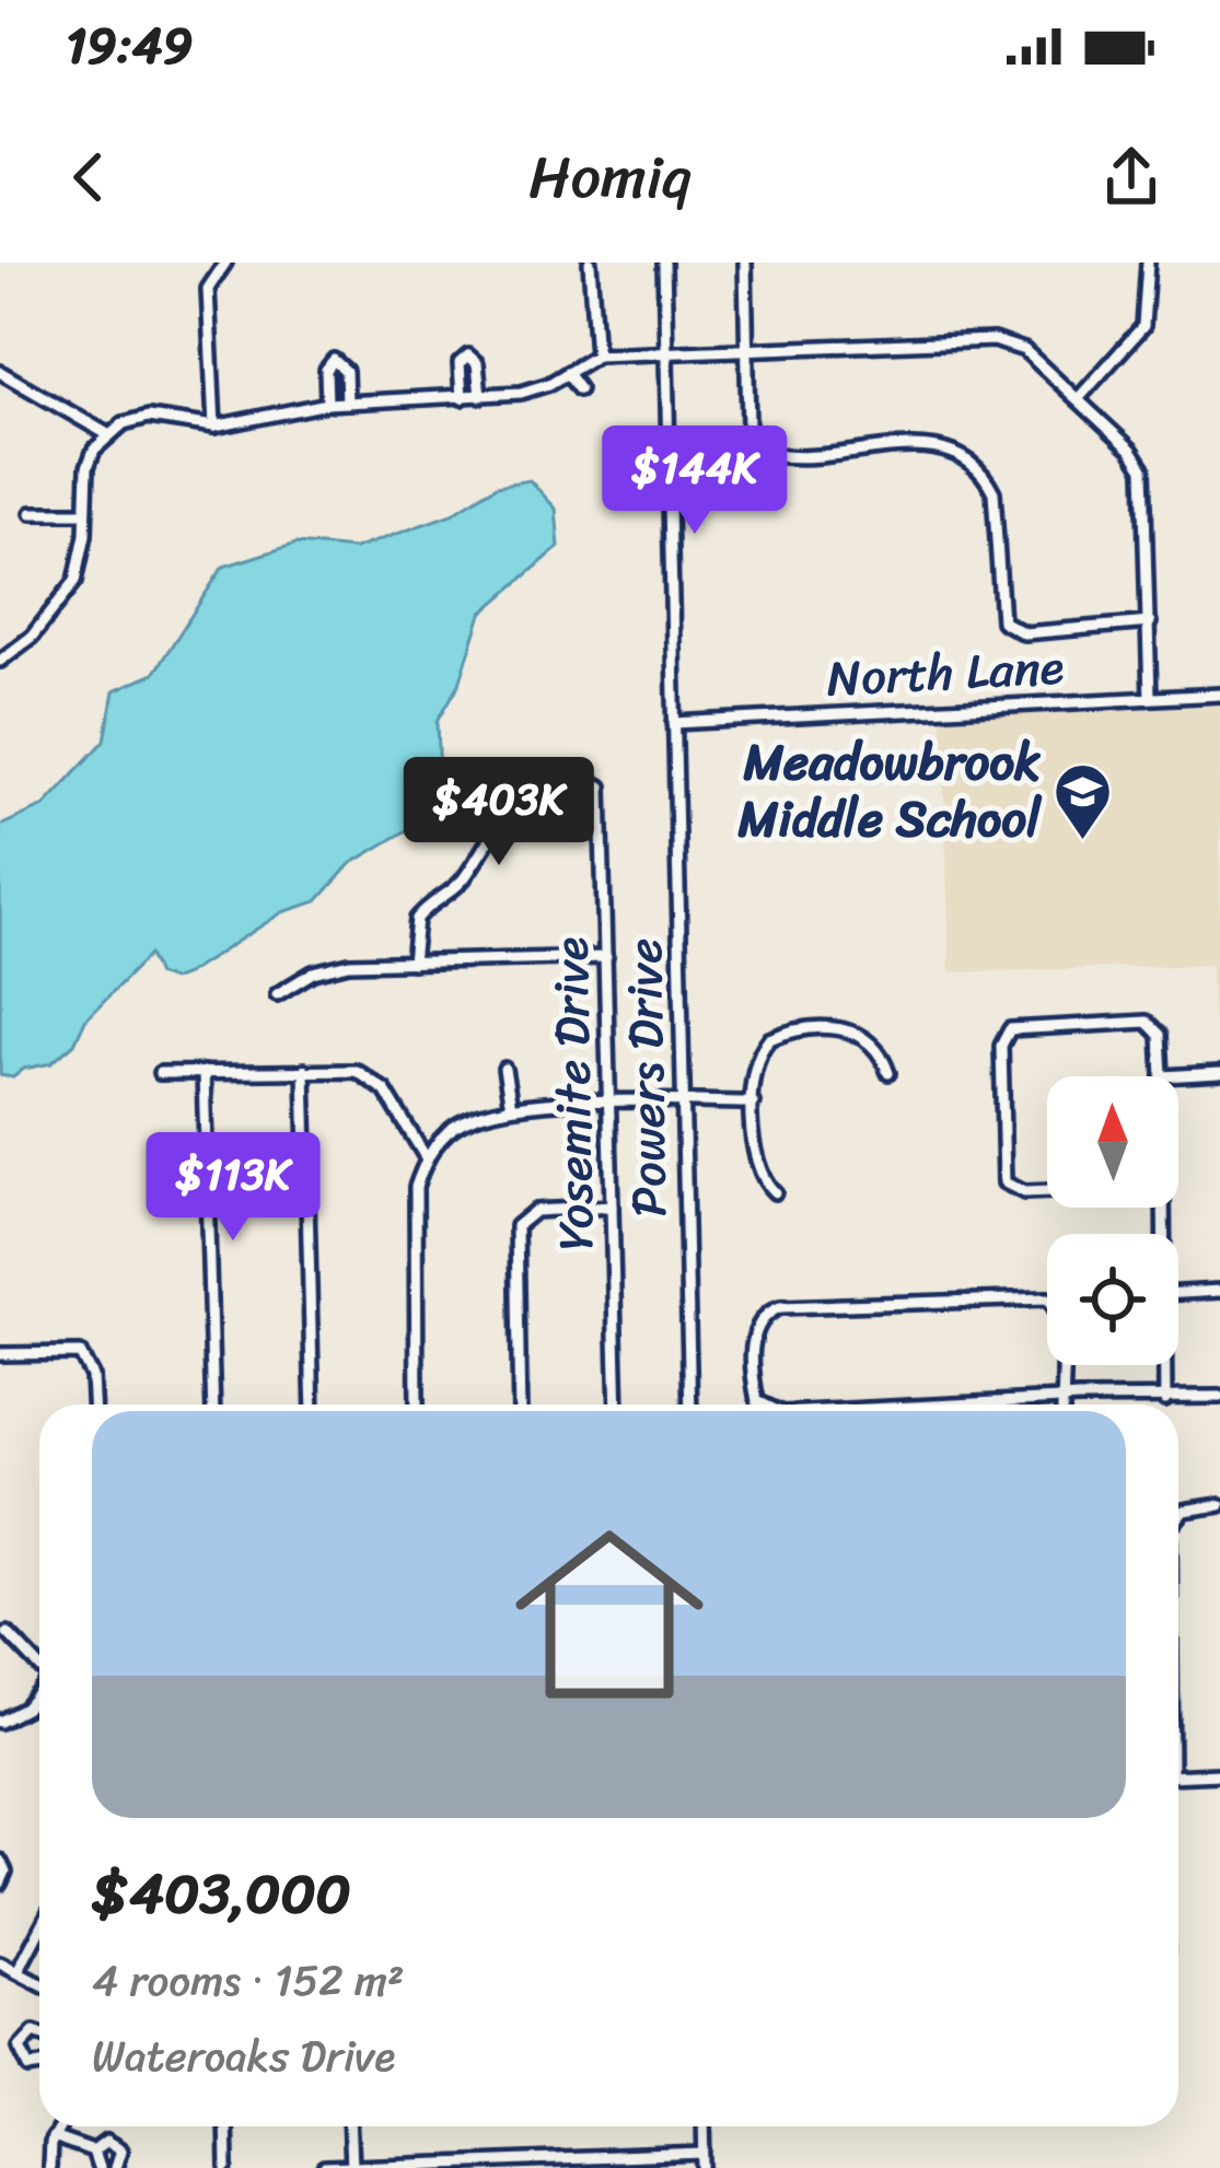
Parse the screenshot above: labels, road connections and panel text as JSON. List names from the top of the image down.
{
  "streets": {
    "street": ["North Lane", "Powers Drive", "Yosemite Drive"]
  },
  "crossings": [
    ["North Lane", "Powers Drive"]
  ],
  "places": {
    "school or university": ["Meadowbrook Middle School"]
  },
  "north": "top",
  "page": {
    "status": "19:49",
    "header": "Homiq",
    "price": ["$144K", "$403K", "$113K"],
    "list": [
      {
        "name": "$403,000",
        "note": "4 rooms · 152 m² · Wateroaks Drive"
      }
    ]
  }
}
